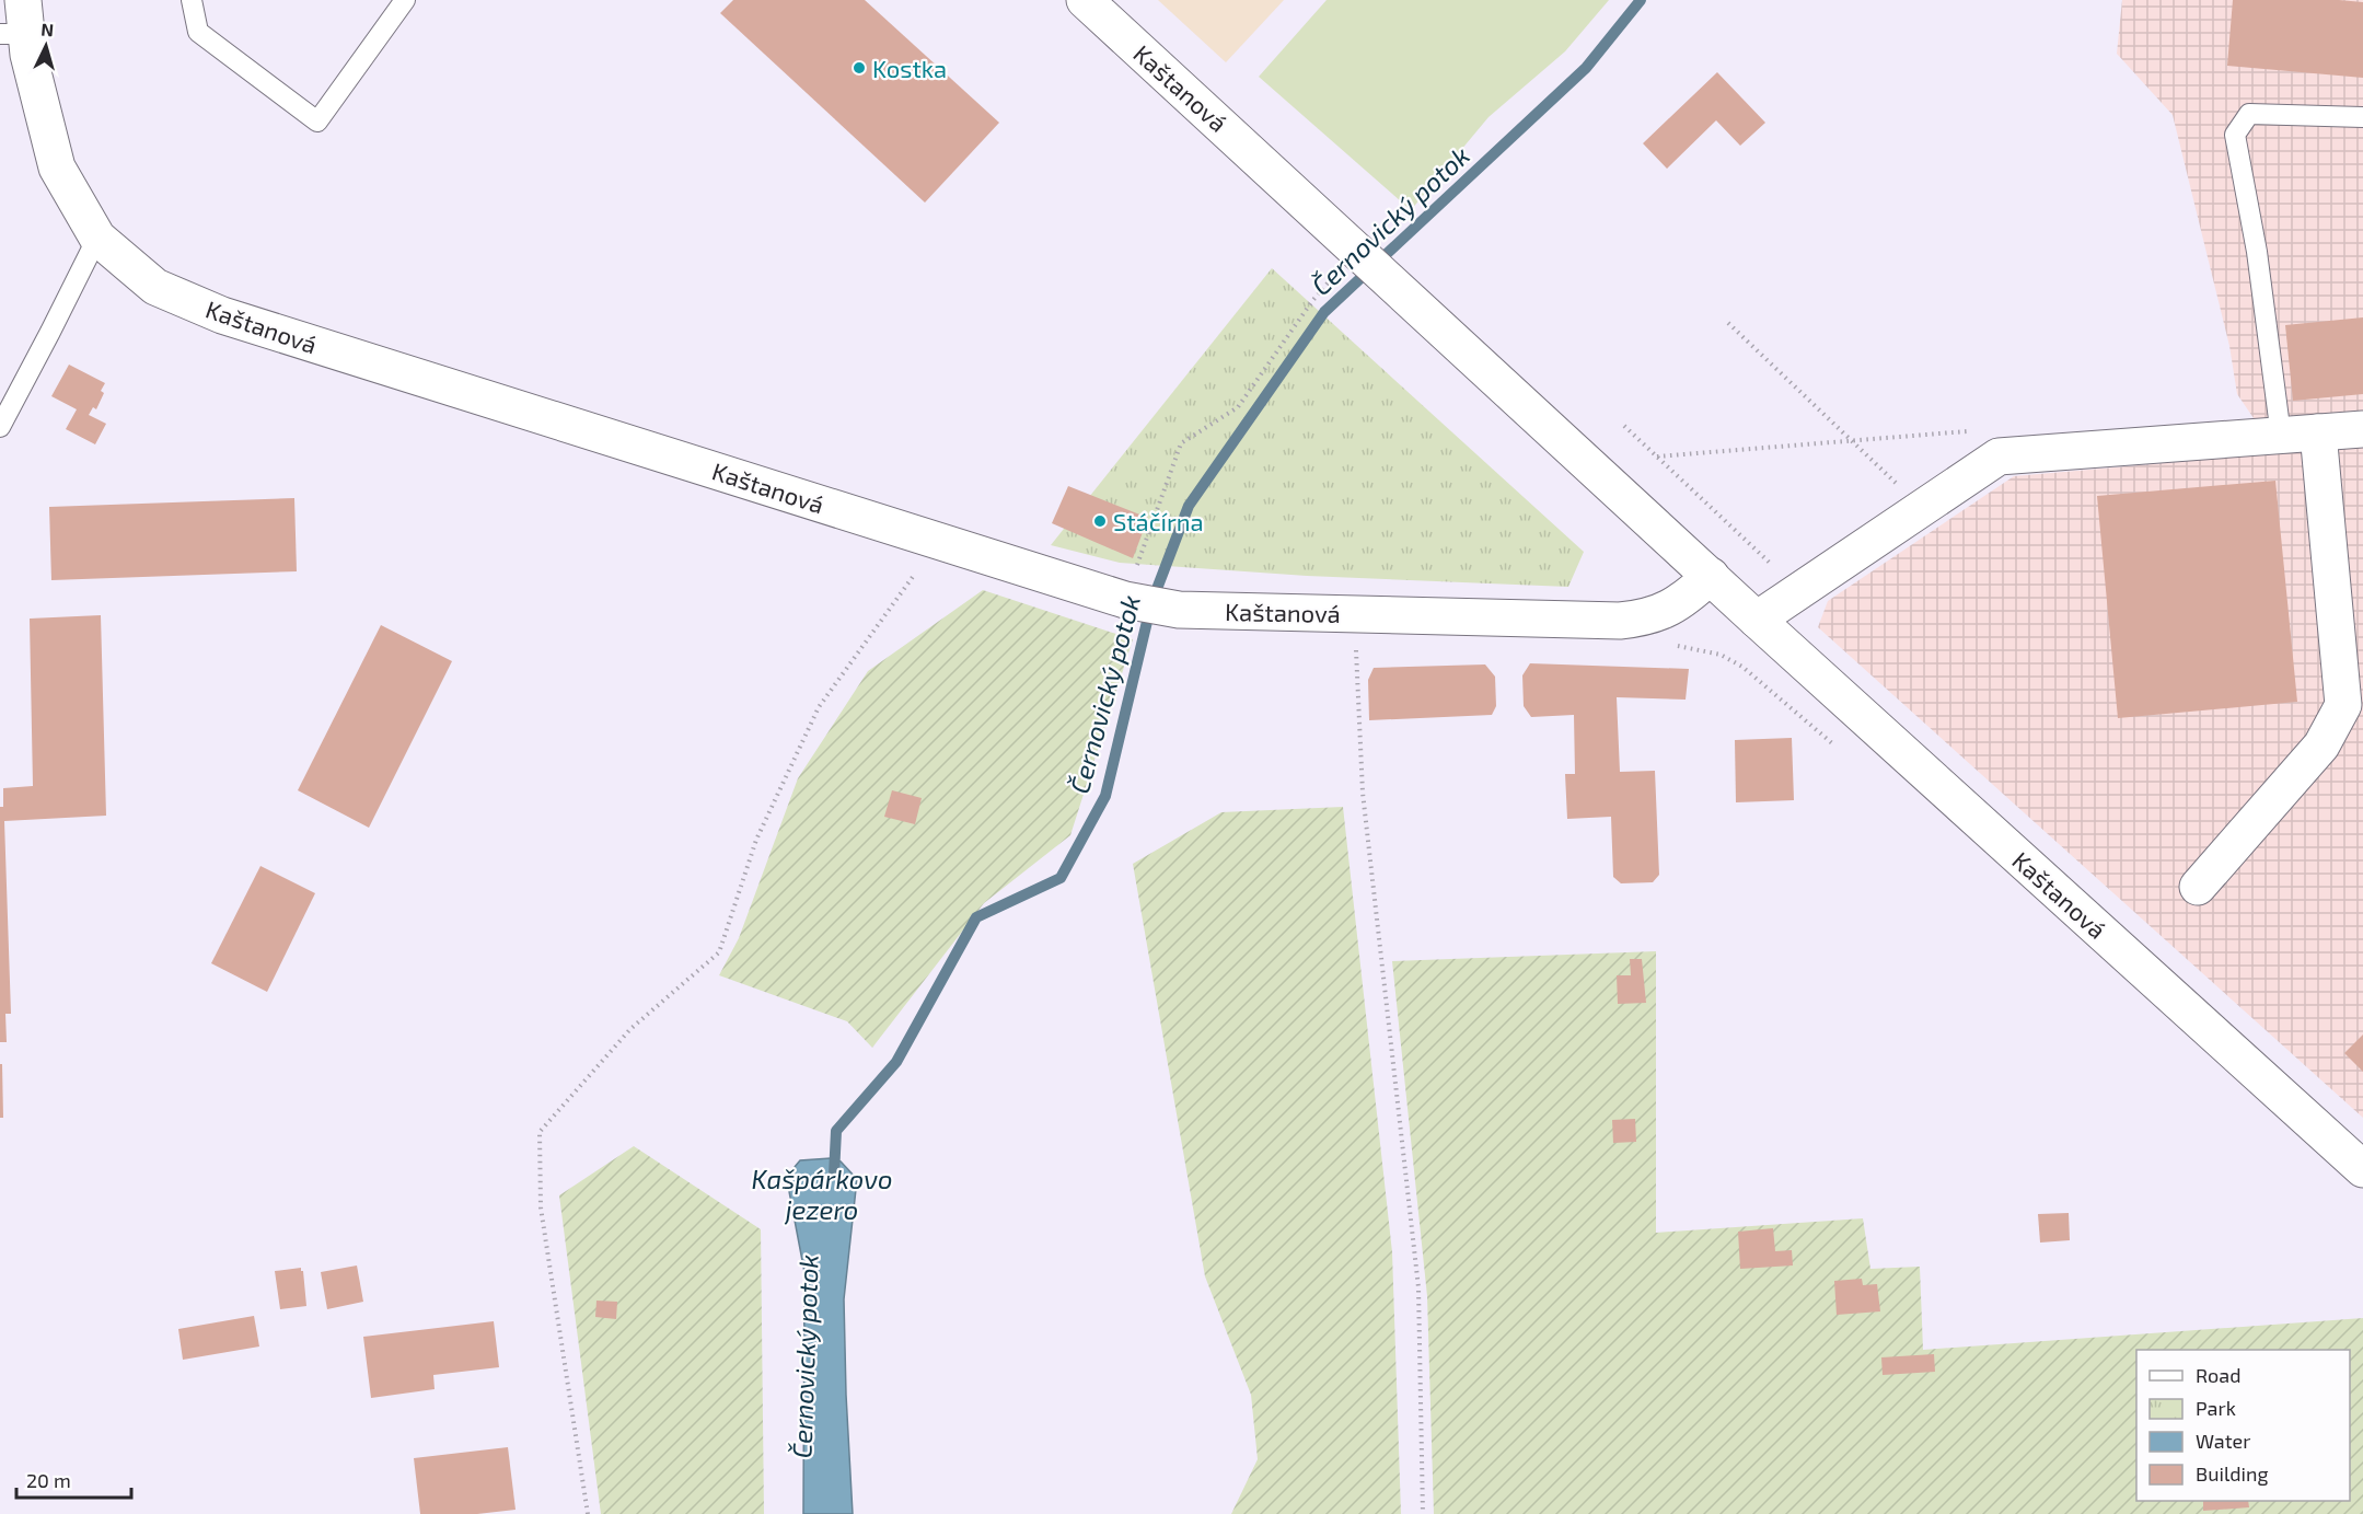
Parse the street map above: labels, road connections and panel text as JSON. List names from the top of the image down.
{
  "streets": {
    "street": ["Kaštanová"]
  },
  "water": ["Černovický potok", "Kašpárkovo jezero"],
  "places": ["Kostka", "Stáčírna"],
  "legend": [
    "Road",
    "Park",
    "Water",
    "Building"
  ],
  "scale_bar": "20 m",
  "north": "top"
}
